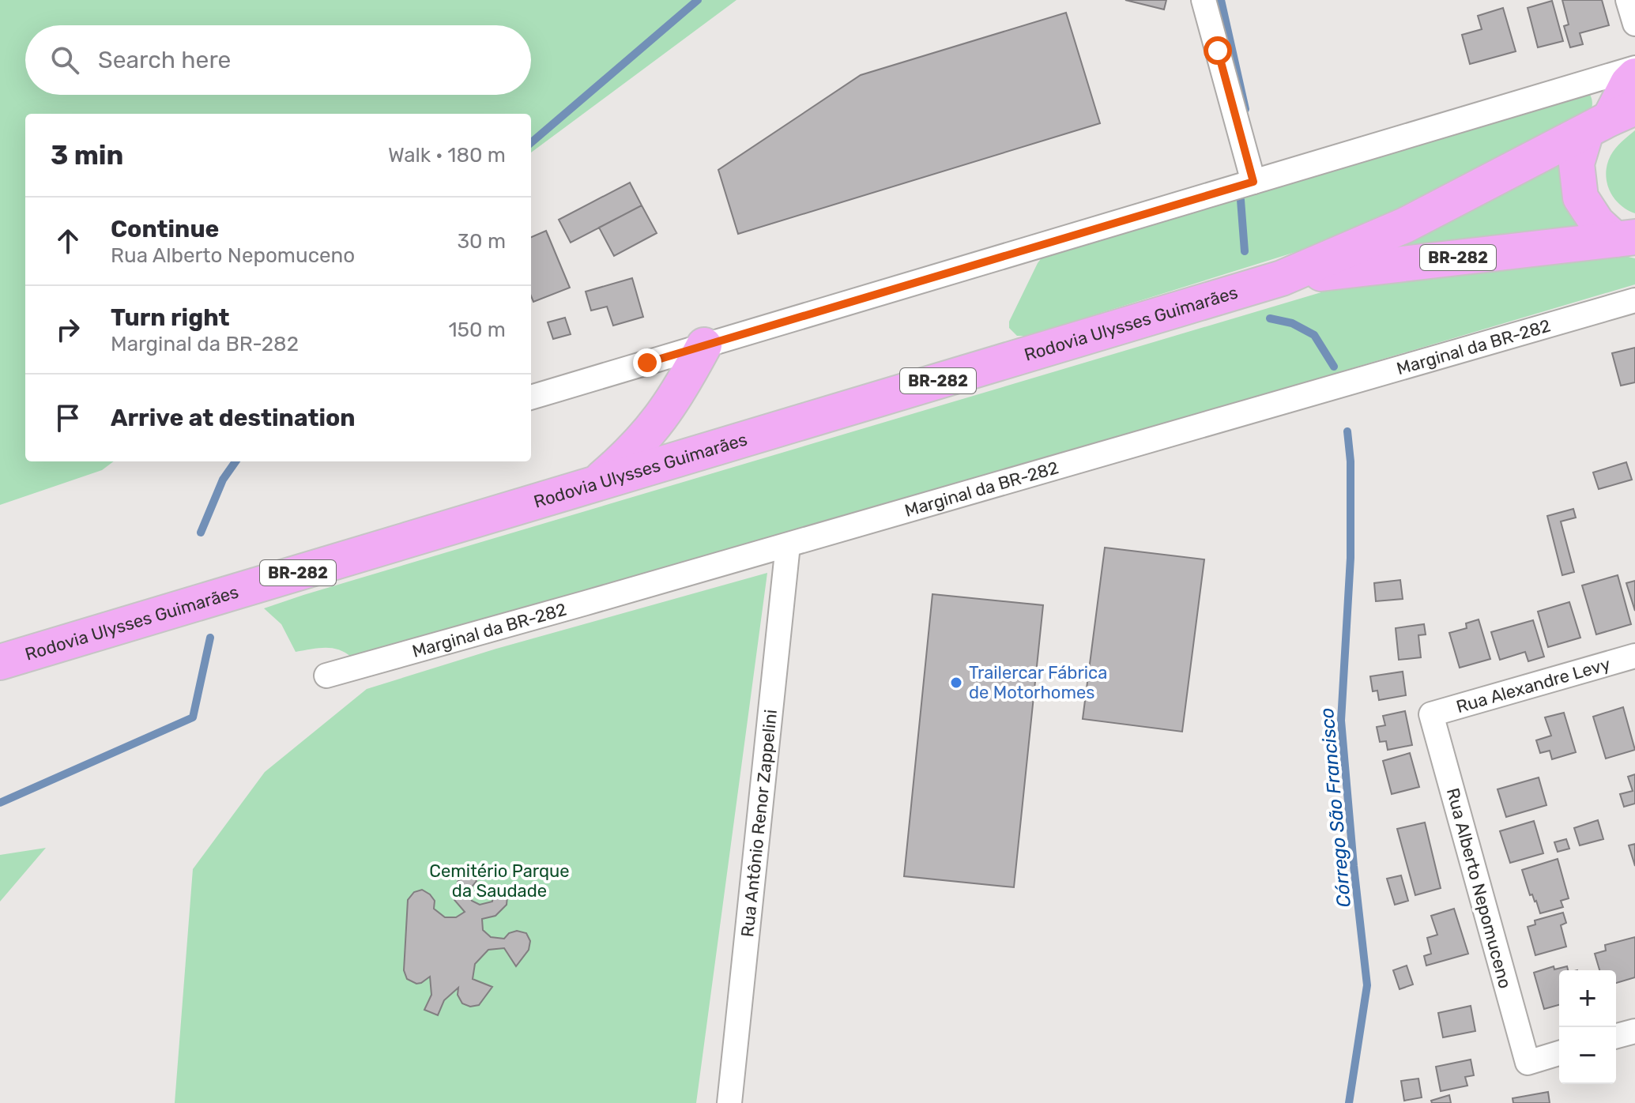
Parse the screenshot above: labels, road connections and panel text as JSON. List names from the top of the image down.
{
  "streets": {
    "highway": ["BR-282", "Rodovia Ulysses Guimarães"],
    "street": [
      "Marginal da BR-282",
      "Rua Alexandre Levy",
      "Rua Antônio Renor Zappelini",
      "Rua Alberto Nepomuceno"
    ]
  },
  "crossings": [
    ["Marginal da BR-282", "Rua Antônio Renor Zappelini"],
    ["Rua Alexandre Levy", "Rua Alberto Nepomuceno"]
  ],
  "water": ["Córrego São Francisco"],
  "parks": ["Cemitério Parque da Saudade"],
  "places": ["Trailercar Fábrica de Motorhomes"],
  "page": {
    "search": "Search here",
    "heading": ["3 min", "Walk · 180 m"],
    "list": [
      ["Continue", "Rua Alberto Nepomuceno", "30 m"],
      ["Turn right", "Marginal da BR-282", "150 m"],
      "Arrive at destination"
    ],
    "map_buttons": ["+", "−"]
  }
}
